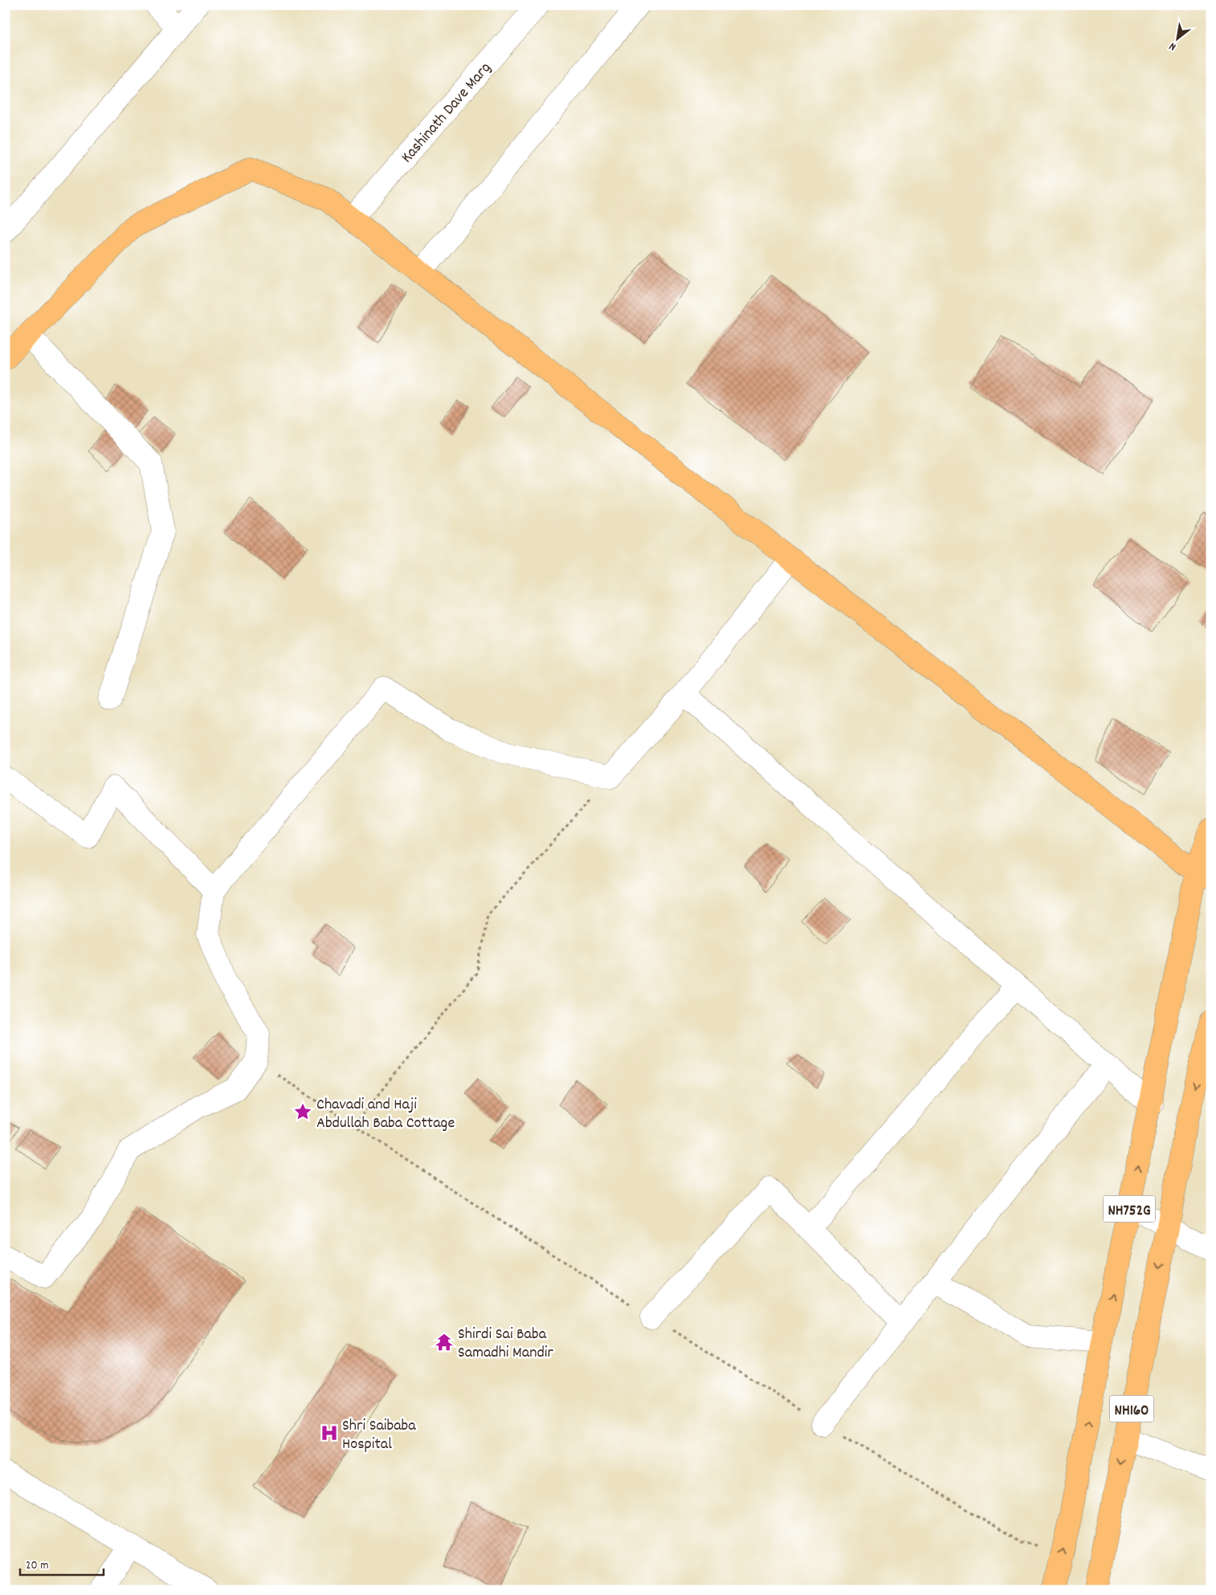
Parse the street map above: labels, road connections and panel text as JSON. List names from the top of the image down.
{
  "streets": {
    "main road": ["NH752G", "NH160"],
    "street": ["Kashinath Dave Marg"]
  },
  "places": {
    "place": ["Chavadi and Haji Abdullah Baba Cottage"],
    "temple": ["Shirdi Sai Baba Samadhi Mandir"],
    "hospital": ["Shri Saibaba Hospital"]
  },
  "scale_bar": "20 m",
  "north": "bottom left"
}
